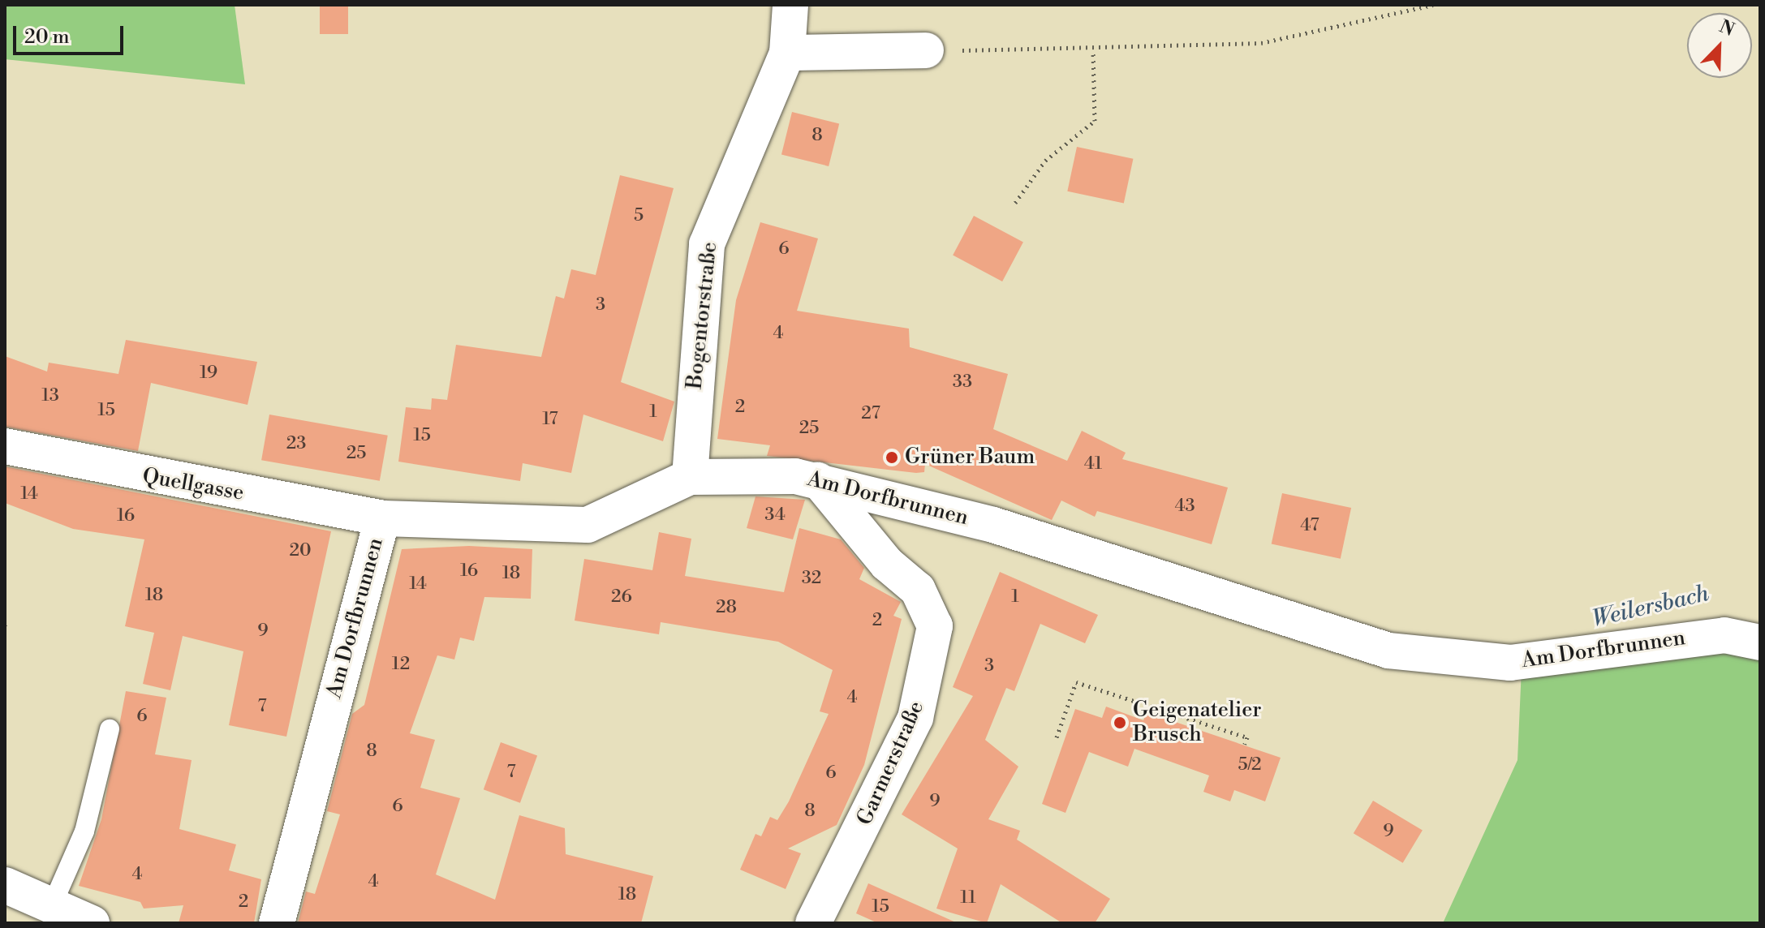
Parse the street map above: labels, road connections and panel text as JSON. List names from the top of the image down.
{
  "streets": {
    "street": [
      "Bogentorstraße",
      "Quellgasse",
      "Am Dorfbrunnen",
      "Garmerstraße"
    ]
  },
  "crossings": [
    ["Bogentorstraße", "Am Dorfbrunnen"],
    ["Quellgasse", "Am Dorfbrunnen"],
    ["Am Dorfbrunnen", "Garmerstraße"]
  ],
  "water": ["Weilersbach"],
  "places": ["Grüner Baum", "Geigenatelier Brusch"],
  "house_numbers": [
    "8",
    "5",
    "6",
    "3",
    "4",
    "19",
    "33",
    "13",
    "2",
    "15",
    "1",
    "27",
    "17",
    "25",
    "15",
    "23",
    "25",
    "41",
    "14",
    "43",
    "34",
    "16",
    "47",
    "20",
    "16",
    "18",
    "32",
    "14",
    "18",
    "26",
    "1",
    "28",
    "2",
    "9",
    "12",
    "3",
    "4",
    "7",
    "6",
    "8",
    "5/2",
    "7",
    "6",
    "9",
    "6",
    "8",
    "9",
    "4",
    "4",
    "18",
    "11",
    "2",
    "15"
  ],
  "scale_bar": "20 m",
  "north": "top right"
}
